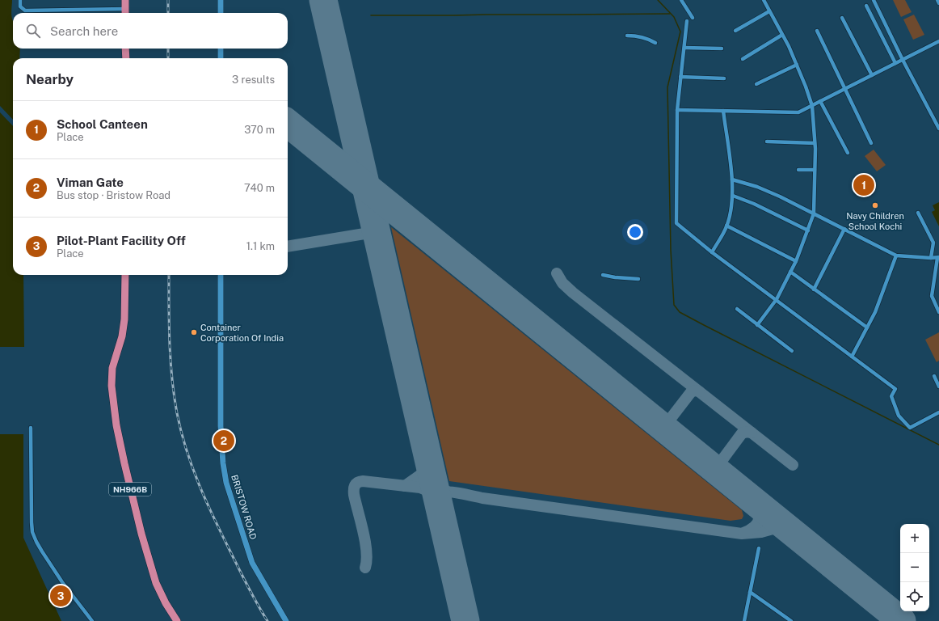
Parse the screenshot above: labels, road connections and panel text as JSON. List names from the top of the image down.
{
  "streets": {
    "highway": ["NH966B"],
    "street": ["BRISTOW ROAD"]
  },
  "places": ["Navy Children School Kochi", "Container Corporation Of India"],
  "page": {
    "search": "Search here",
    "heading": ["Nearby", "3 results"],
    "list": [
      {
        "mark": "1",
        "name": "School Canteen",
        "note": "Place",
        "value": "370 m"
      },
      {
        "mark": "2",
        "name": "Viman Gate",
        "note": "Bus stop · Bristow Road",
        "value": "740 m"
      },
      {
        "mark": "3",
        "name": "Pilot-Plant Facility Off",
        "note": "Place",
        "value": "1.1 km"
      }
    ],
    "pins": ["1", "2", "3"],
    "map_buttons": ["+", "−"]
  }
}
